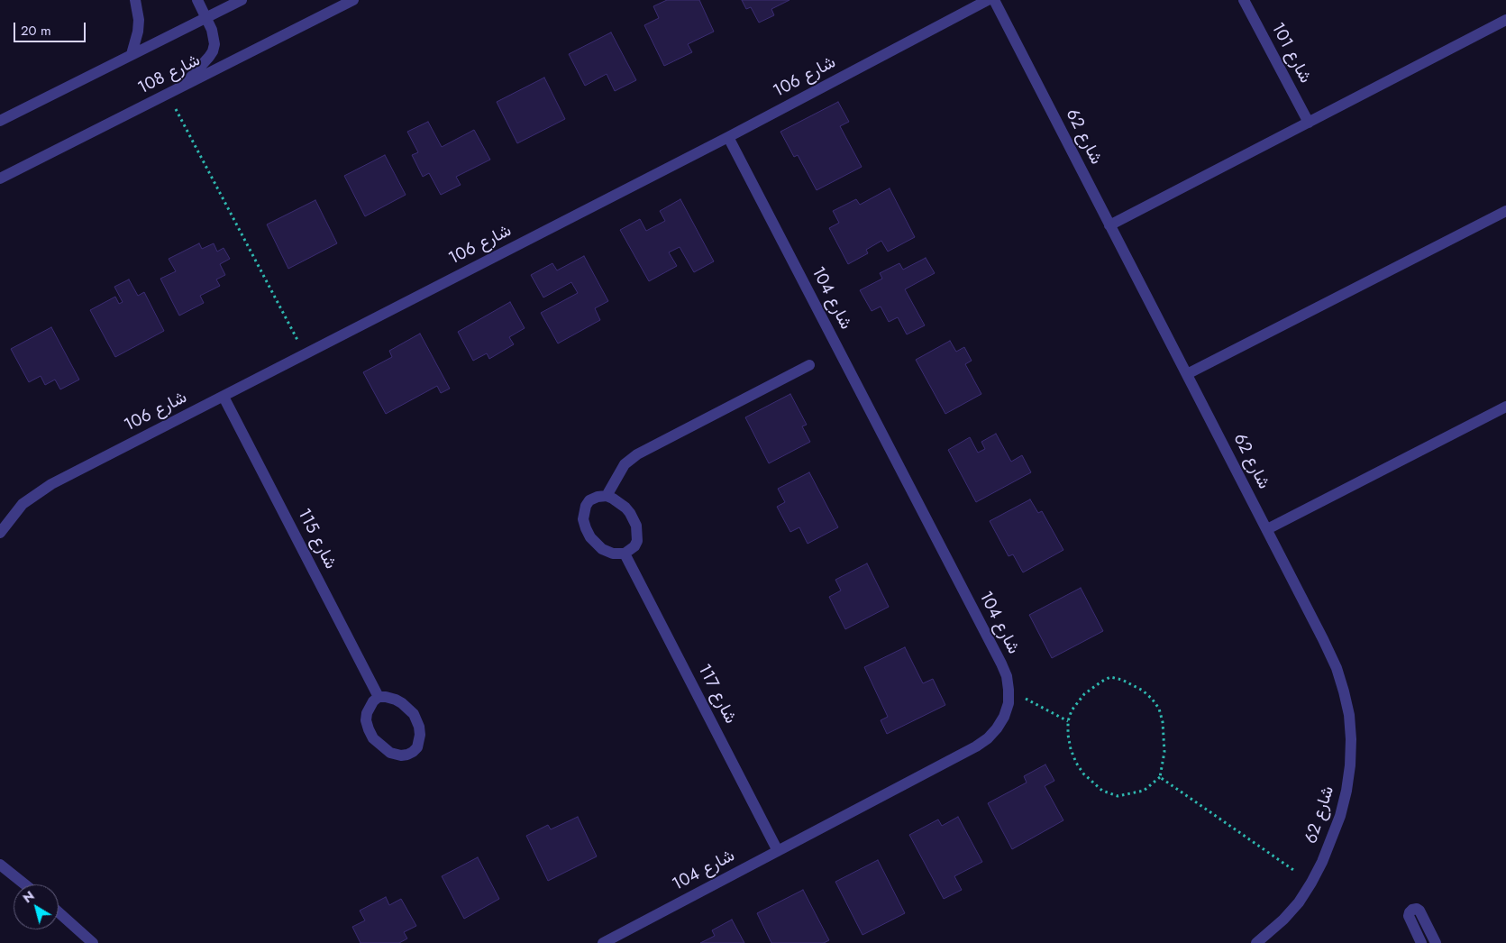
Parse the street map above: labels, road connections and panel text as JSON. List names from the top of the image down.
{
  "streets": {
    "street": [
      "شارع 101",
      "شارع 108",
      "شارع 106",
      "شارع 62",
      "شارع 104",
      "شارع 115",
      "شارع 117"
    ]
  },
  "crossings": [
    ["شارع 106", "شارع 104"],
    ["شارع 106", "شارع 115"],
    ["شارع 104", "شارع 117"]
  ],
  "scale_bar": "20 m",
  "north": "top left"
}
